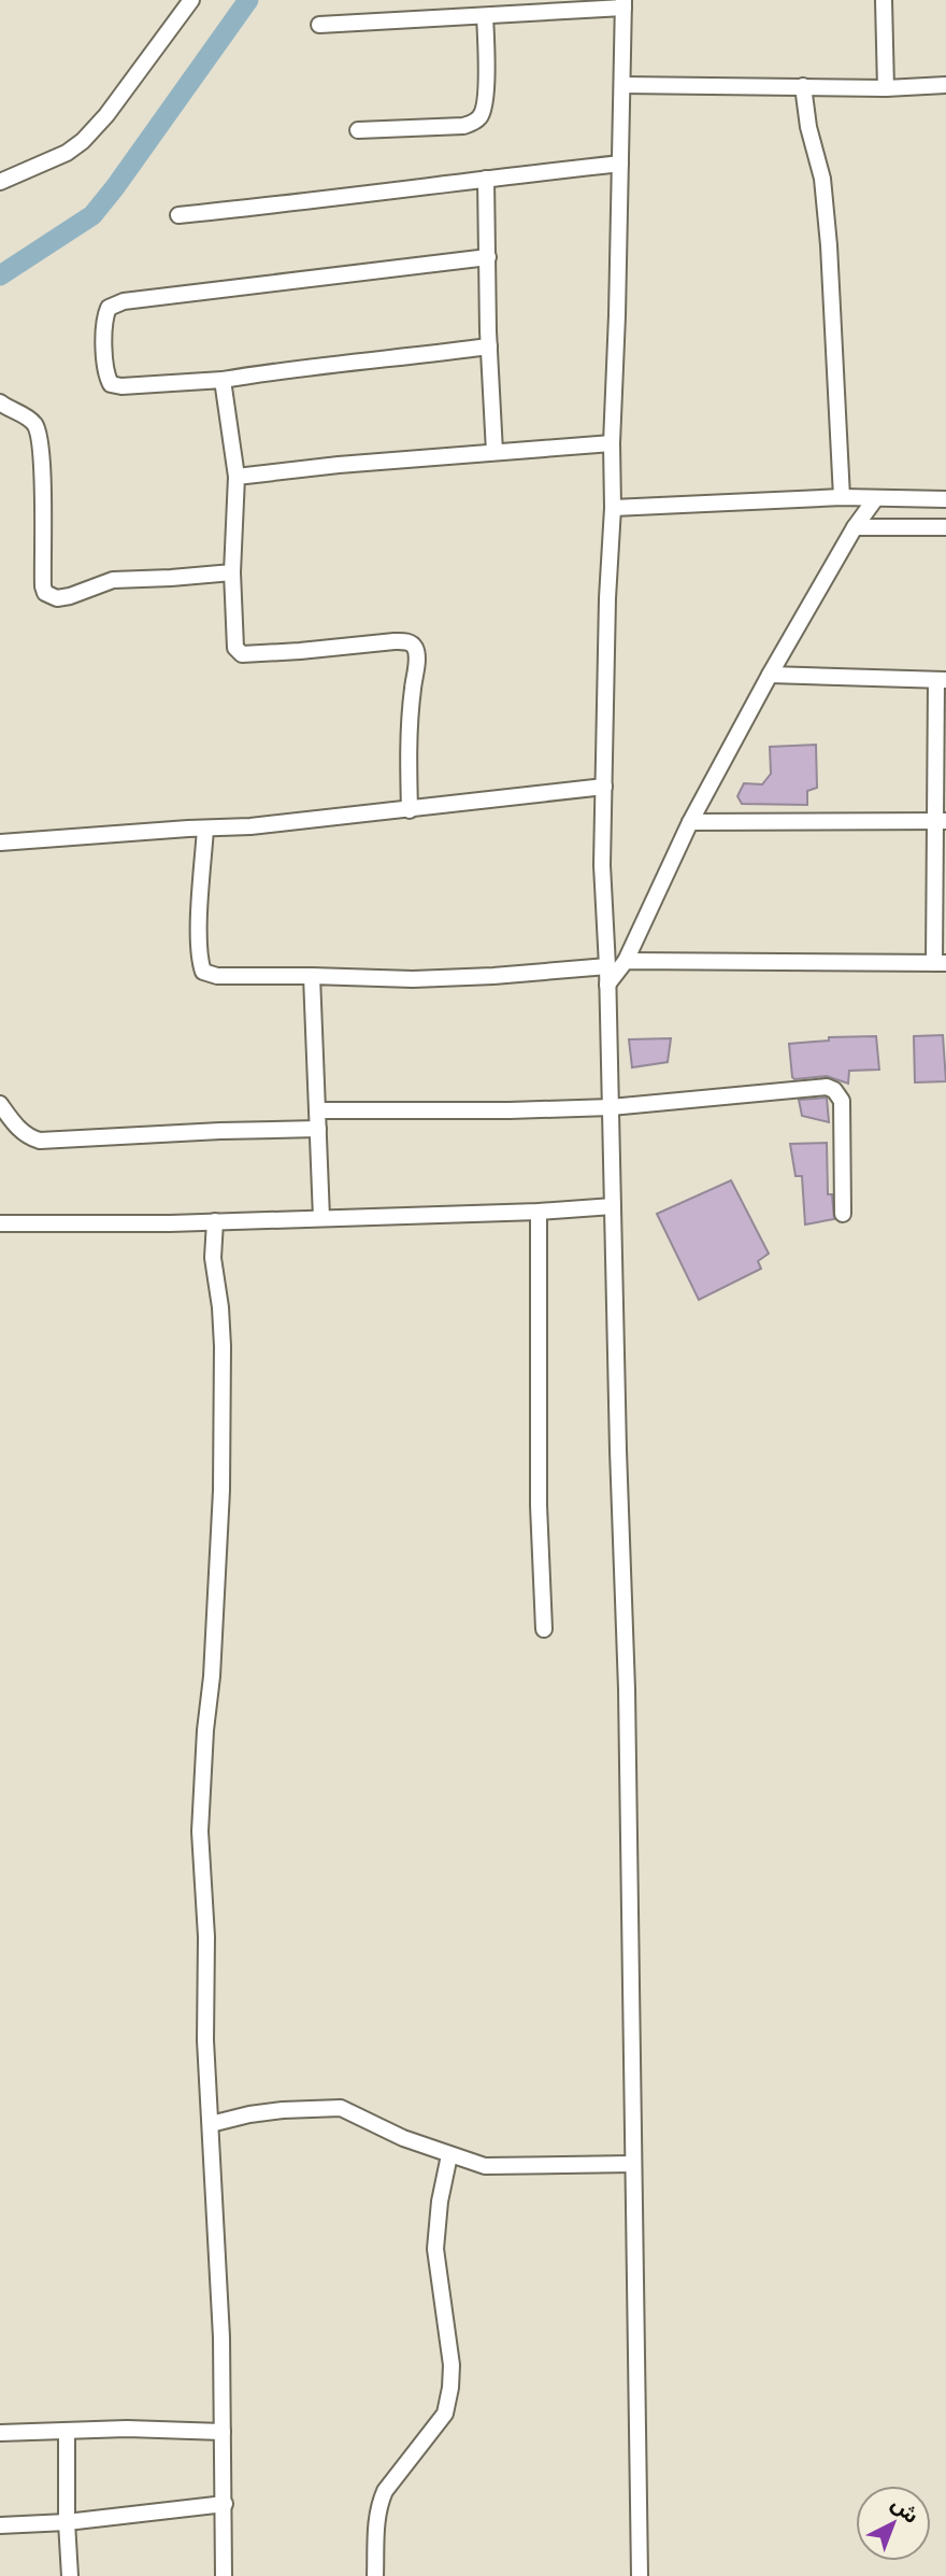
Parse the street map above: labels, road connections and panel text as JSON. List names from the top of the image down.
{
  "north": "top right"
}
